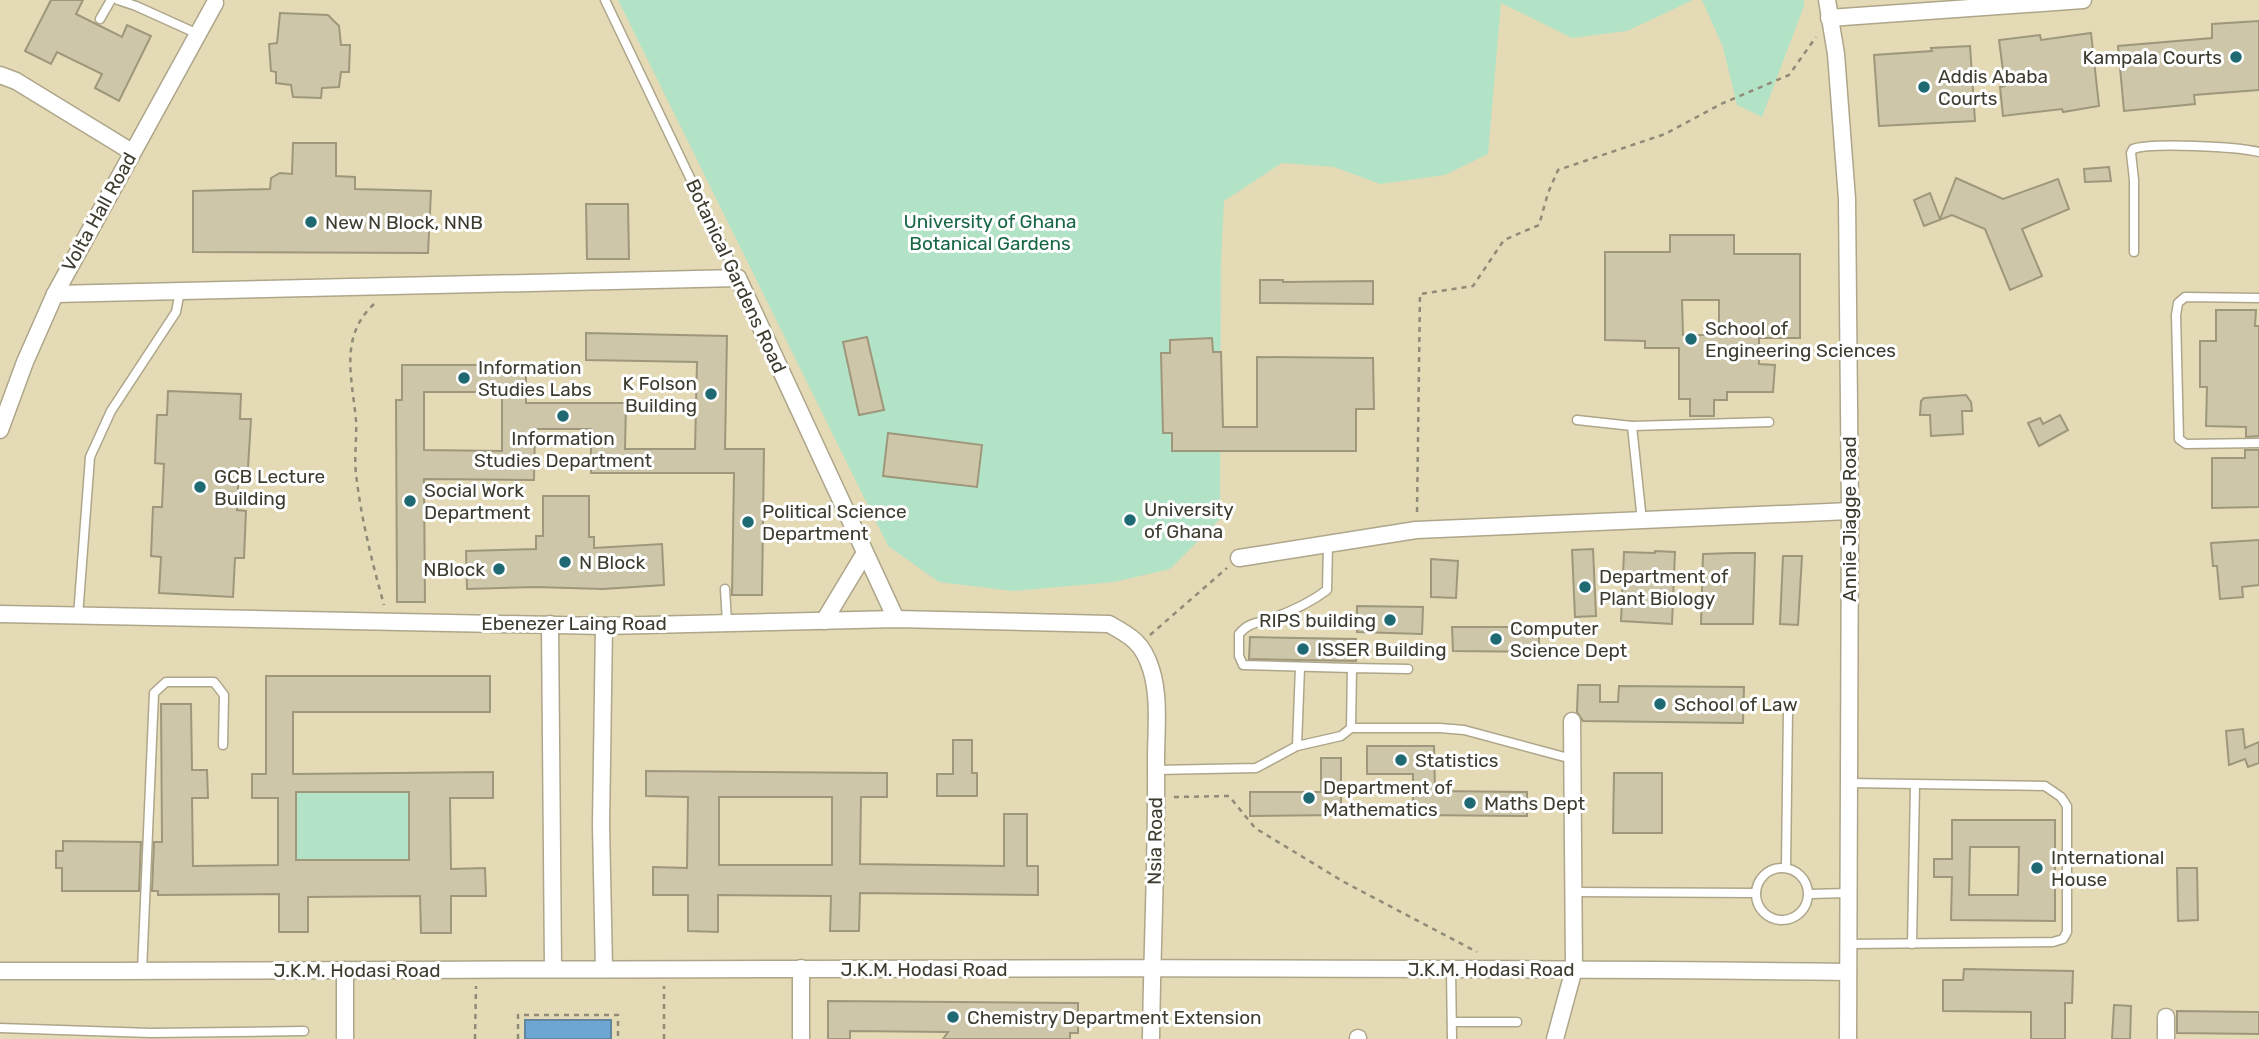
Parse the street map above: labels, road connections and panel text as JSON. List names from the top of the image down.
{
  "streets": {
    "street": [
      "Volta Hall Road",
      "Botanical Gardens Road",
      "Annie Jiagge Road",
      "Ebenezer Laing Road",
      "Nsia Road",
      "J.K.M. Hodasi Road"
    ]
  },
  "crossings": [
    ["Botanical Gardens Road", "Ebenezer Laing Road"],
    ["Annie Jiagge Road", "J.K.M. Hodasi Road"],
    ["Ebenezer Laing Road", "Nsia Road"],
    ["Nsia Road", "J.K.M. Hodasi Road"]
  ],
  "parks": ["University of Ghana Botanical Gardens"],
  "places": [
    "Kampala Courts",
    "Addis Ababa Courts",
    "New N Block, NNB",
    "School of Engineering Sciences",
    "Information Studies Labs",
    "K Folson Building",
    "Information Studies Department",
    "GCB Lecture Building",
    "Social Work Department",
    "University of Ghana",
    "Political Science Department",
    "N Block",
    "NBlock",
    "Department of Plant Biology",
    "RIPS building",
    "Computer Science Dept",
    "ISSER Building",
    "School of Law",
    "Statistics",
    "Department of Mathematics",
    "Maths Dept",
    "International House",
    "Chemistry Department Extension"
  ]
}
